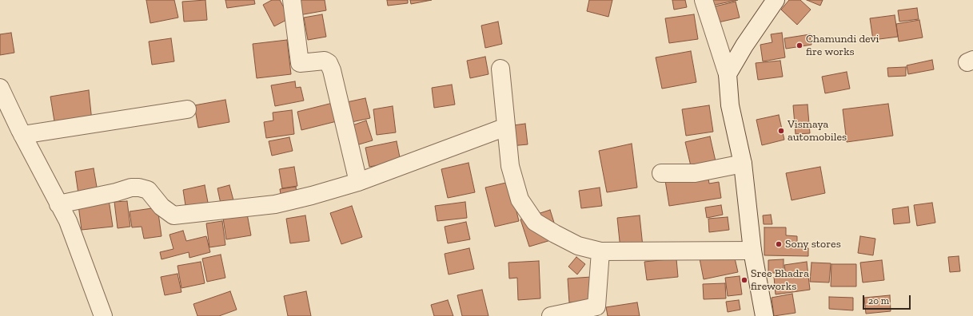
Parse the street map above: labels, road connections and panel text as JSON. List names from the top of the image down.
{
  "places": [
    "Chamundi devi fire works",
    "Vismaya automobiles",
    "Sony stores",
    "Sree Bhadra fireworks"
  ],
  "scale_bar": "20 m"
}
